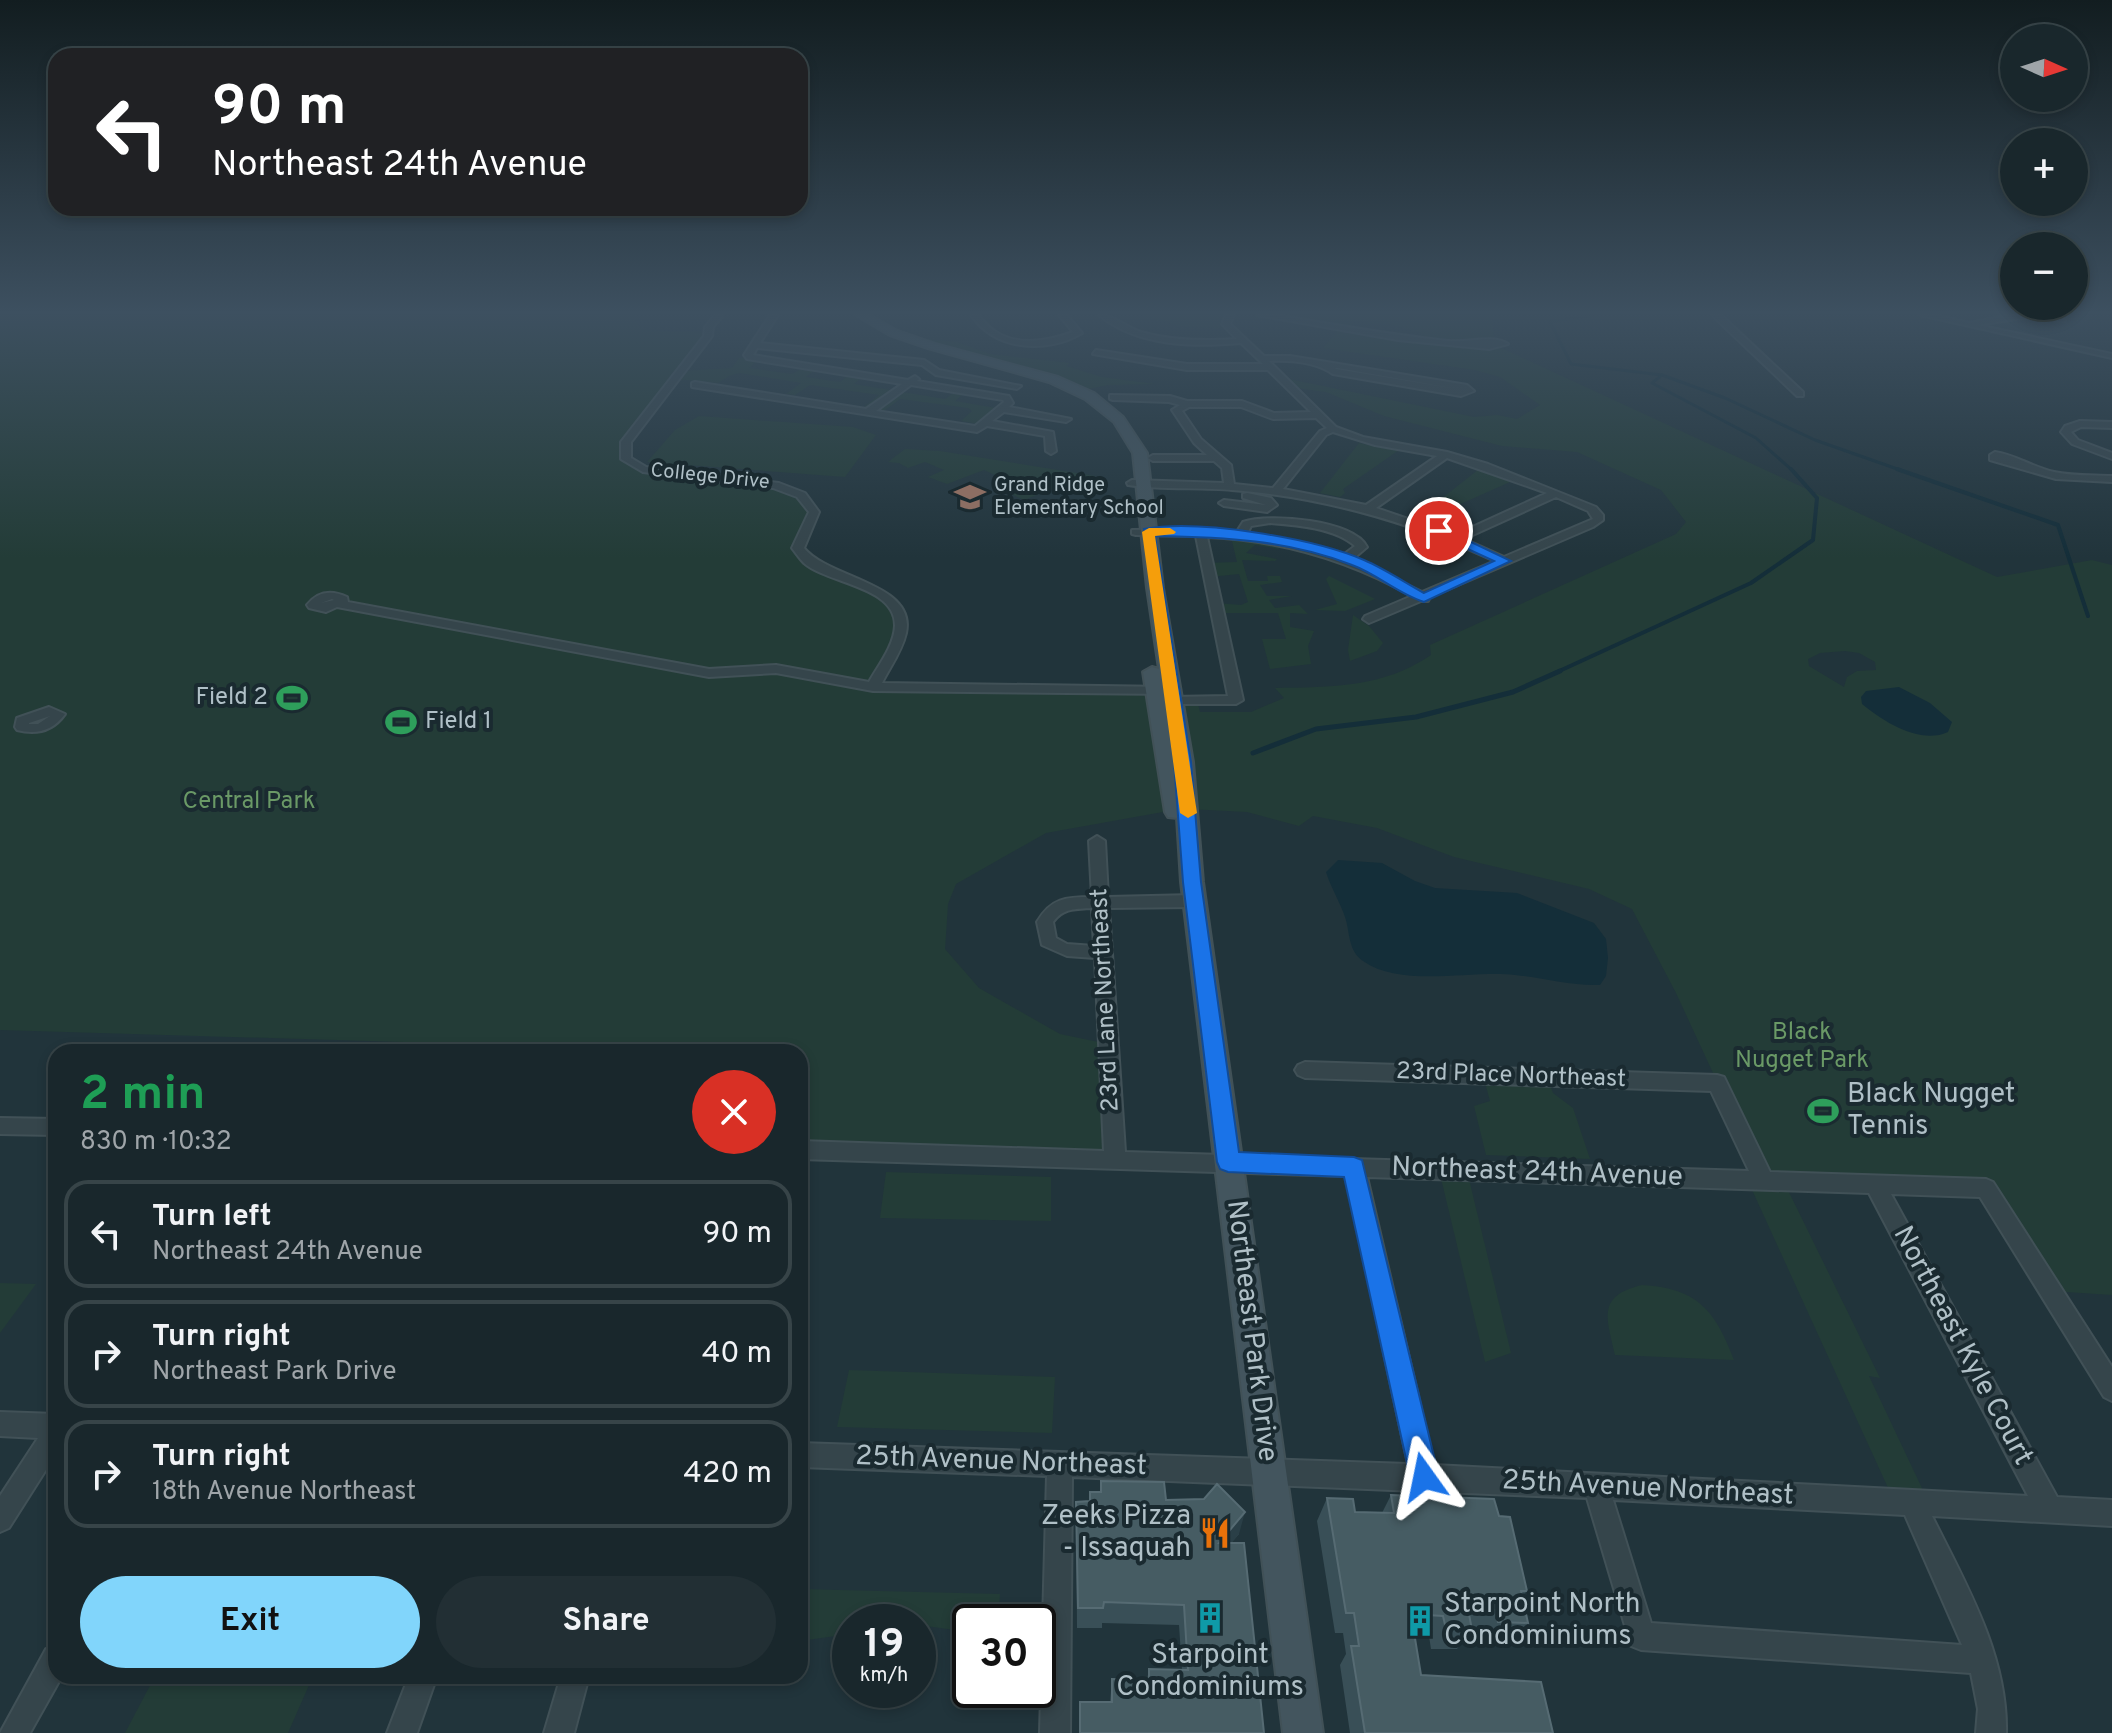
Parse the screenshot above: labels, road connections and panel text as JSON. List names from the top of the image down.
{
  "streets": {
    "street": [
      "College Drive",
      "23rd Lane Northeast",
      "23rd Place Northeast",
      "Northeast 24th Avenue",
      "Northeast Park Drive",
      "Northeast Kyle Court",
      "25th Avenue Northeast"
    ]
  },
  "crossings": [
    ["23rd Lane Northeast", "Northeast 24th Avenue"],
    ["23rd Place Northeast", "Northeast 24th Avenue"],
    ["Northeast 24th Avenue", "Northeast Park Drive"],
    ["Northeast 24th Avenue", "Northeast Kyle Court"],
    ["Northeast Park Drive", "25th Avenue Northeast"],
    ["Northeast Kyle Court", "25th Avenue Northeast"]
  ],
  "parks": ["Central Park", "Black Nugget Park"],
  "places": {
    "school or university": ["Grand Ridge Elementary School"],
    "sports": ["Field 2", "Field 1", "Black Nugget Tennis"],
    "restaurant": ["Zeeks Pizza - Issaquah"],
    "building": ["Starpoint Condominiums", "Starpoint North Condominiums"]
  },
  "north": "right",
  "page": {
    "map_buttons": ["+", "−"],
    "turn": ["90 m", "Northeast 24th Avenue"],
    "heading": ["2 min", "830 m · 10:32"],
    "list": [
      {
        "name": "Turn left",
        "note": "Northeast 24th Avenue",
        "value": "90 m"
      },
      {
        "name": "Turn right",
        "note": "Northeast Park Drive",
        "value": "40 m"
      },
      {
        "name": "Turn right",
        "note": "18th Avenue Northeast",
        "value": "420 m"
      }
    ],
    "buttons": ["Exit", "Share"],
    "speed": "19 km/h",
    "limit": "30"
  }
}
